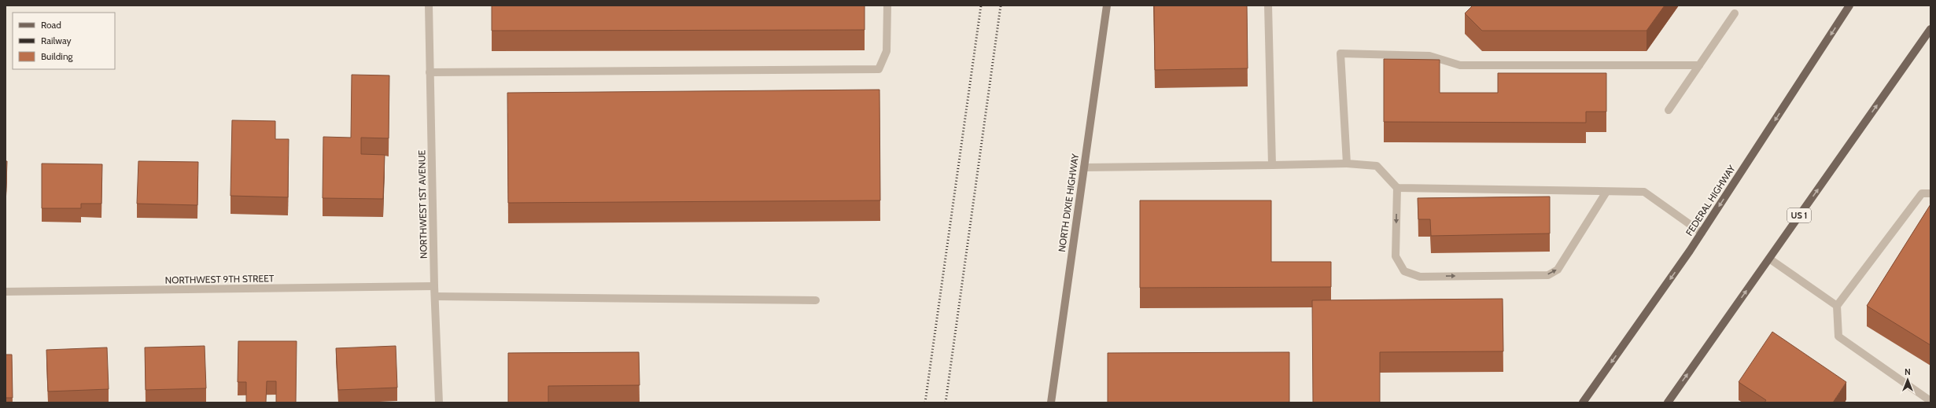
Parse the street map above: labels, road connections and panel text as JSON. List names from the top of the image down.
{
  "streets": {
    "main road": ["FEDERAL HIGHWAY", "NORTH DIXIE HIGHWAY", "US 1"],
    "street": ["NORTHWEST 1ST AVENUE", "NORTHWEST 9TH STREET"]
  },
  "crossings": [
    ["NORTHWEST 1ST AVENUE", "NORTHWEST 9TH STREET"]
  ],
  "legend": ["Road", "Railway", "Building"],
  "north": "top"
}
